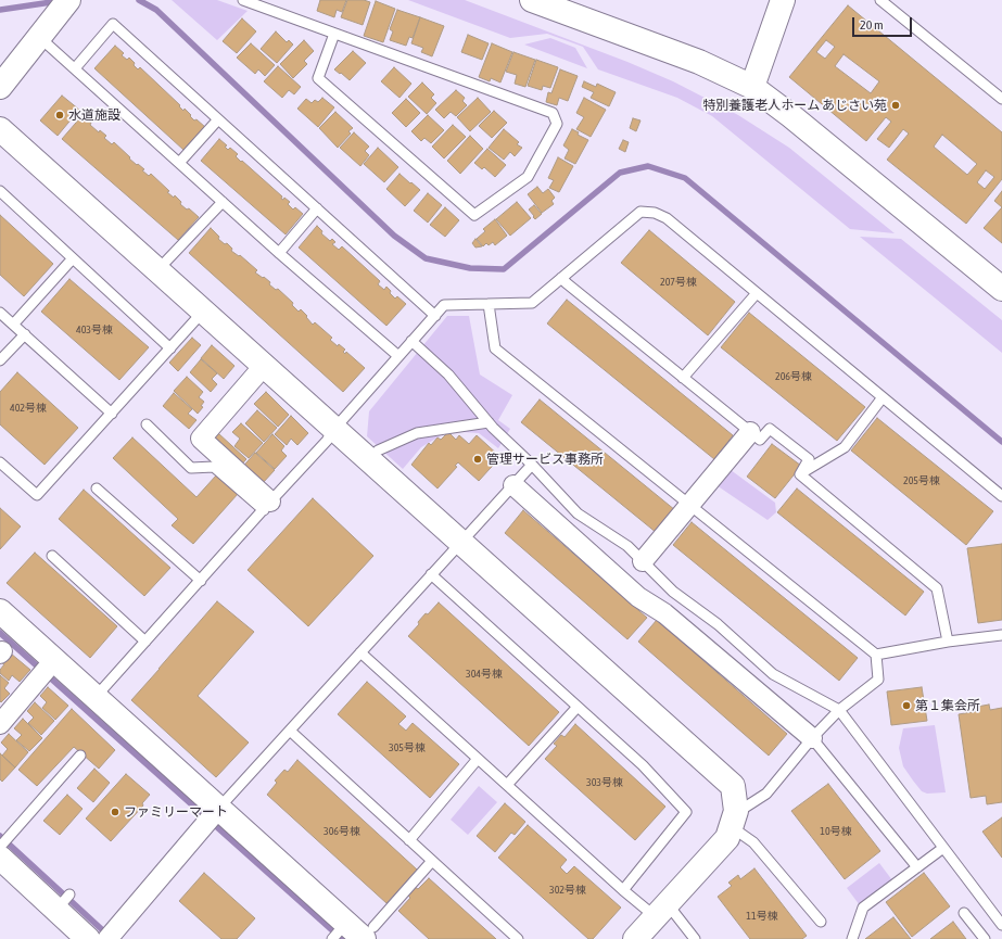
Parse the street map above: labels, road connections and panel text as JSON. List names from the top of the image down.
{
  "places": [
    "特別養護老人ホーム あじさい苑",
    "水道施設",
    "管理サービス事務所",
    "第１集会所",
    "ファミリーマート"
  ],
  "house_numbers": [
    "207号棟",
    "403号棟",
    "206号棟",
    "402号棟",
    "205号棟",
    "304号棟",
    "305号棟",
    "303号棟",
    "306号棟",
    "10号棟",
    "302号棟",
    "11号棟"
  ],
  "scale_bar": "20 m"
}
